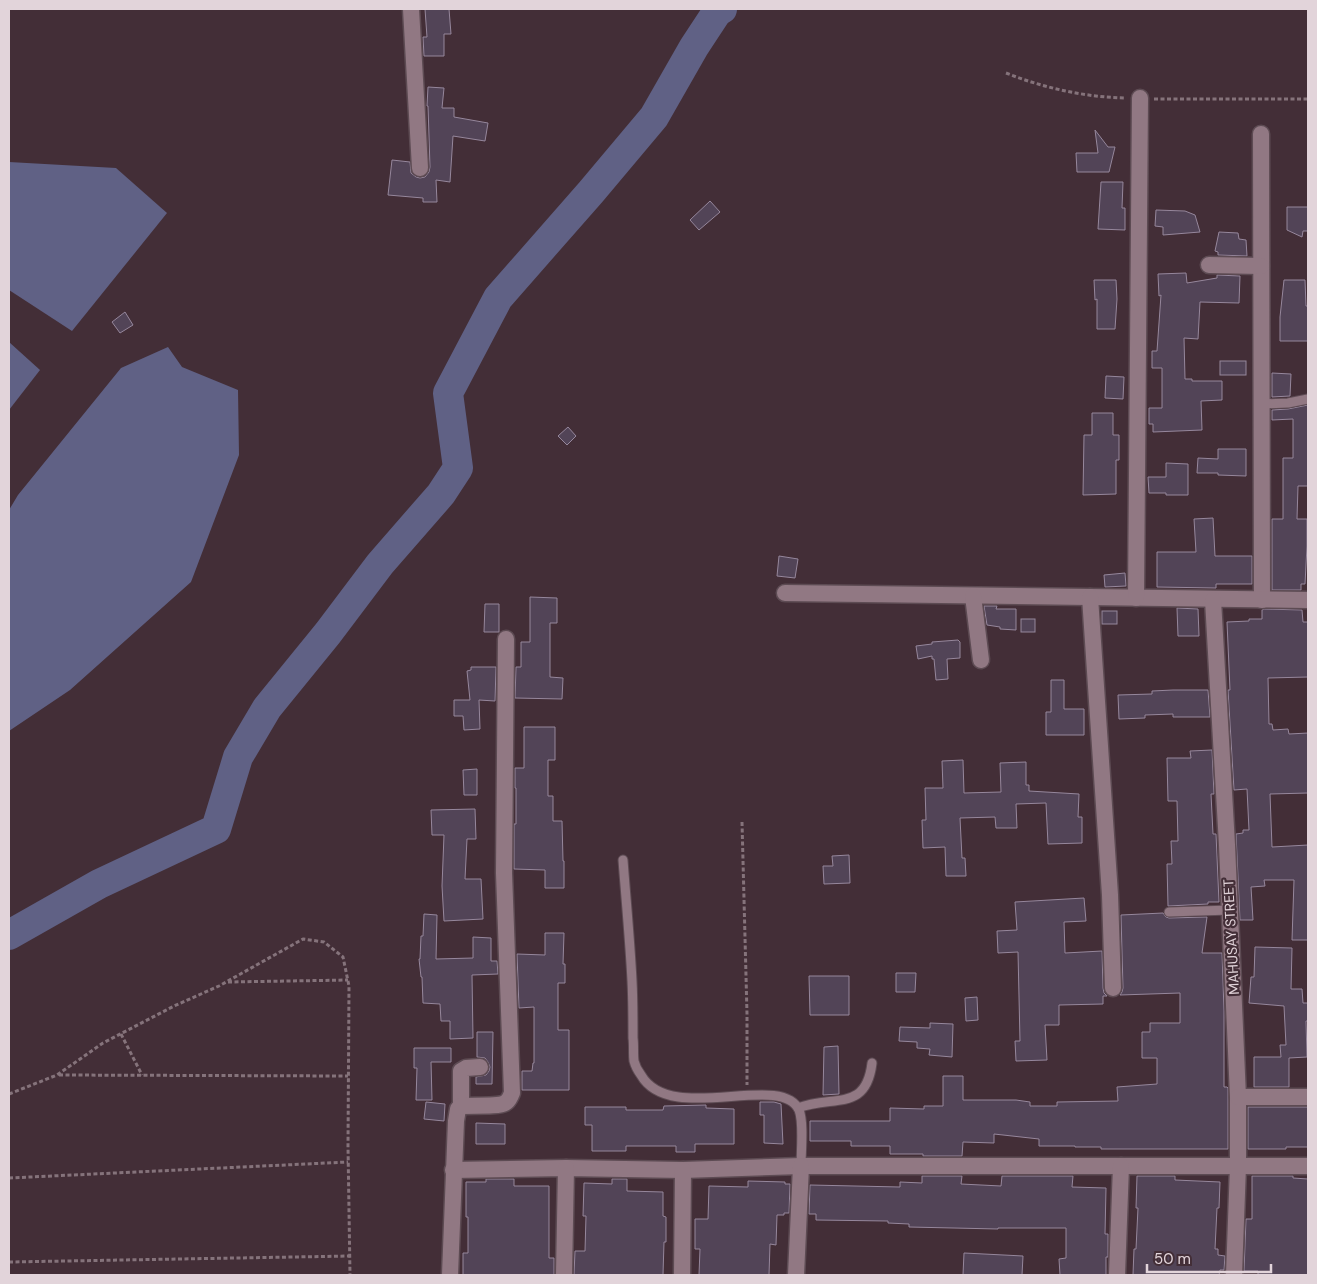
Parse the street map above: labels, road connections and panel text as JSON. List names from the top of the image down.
{
  "streets": {
    "street": ["MAHUSAY STREET"]
  },
  "scale_bar": "50 m"
}
